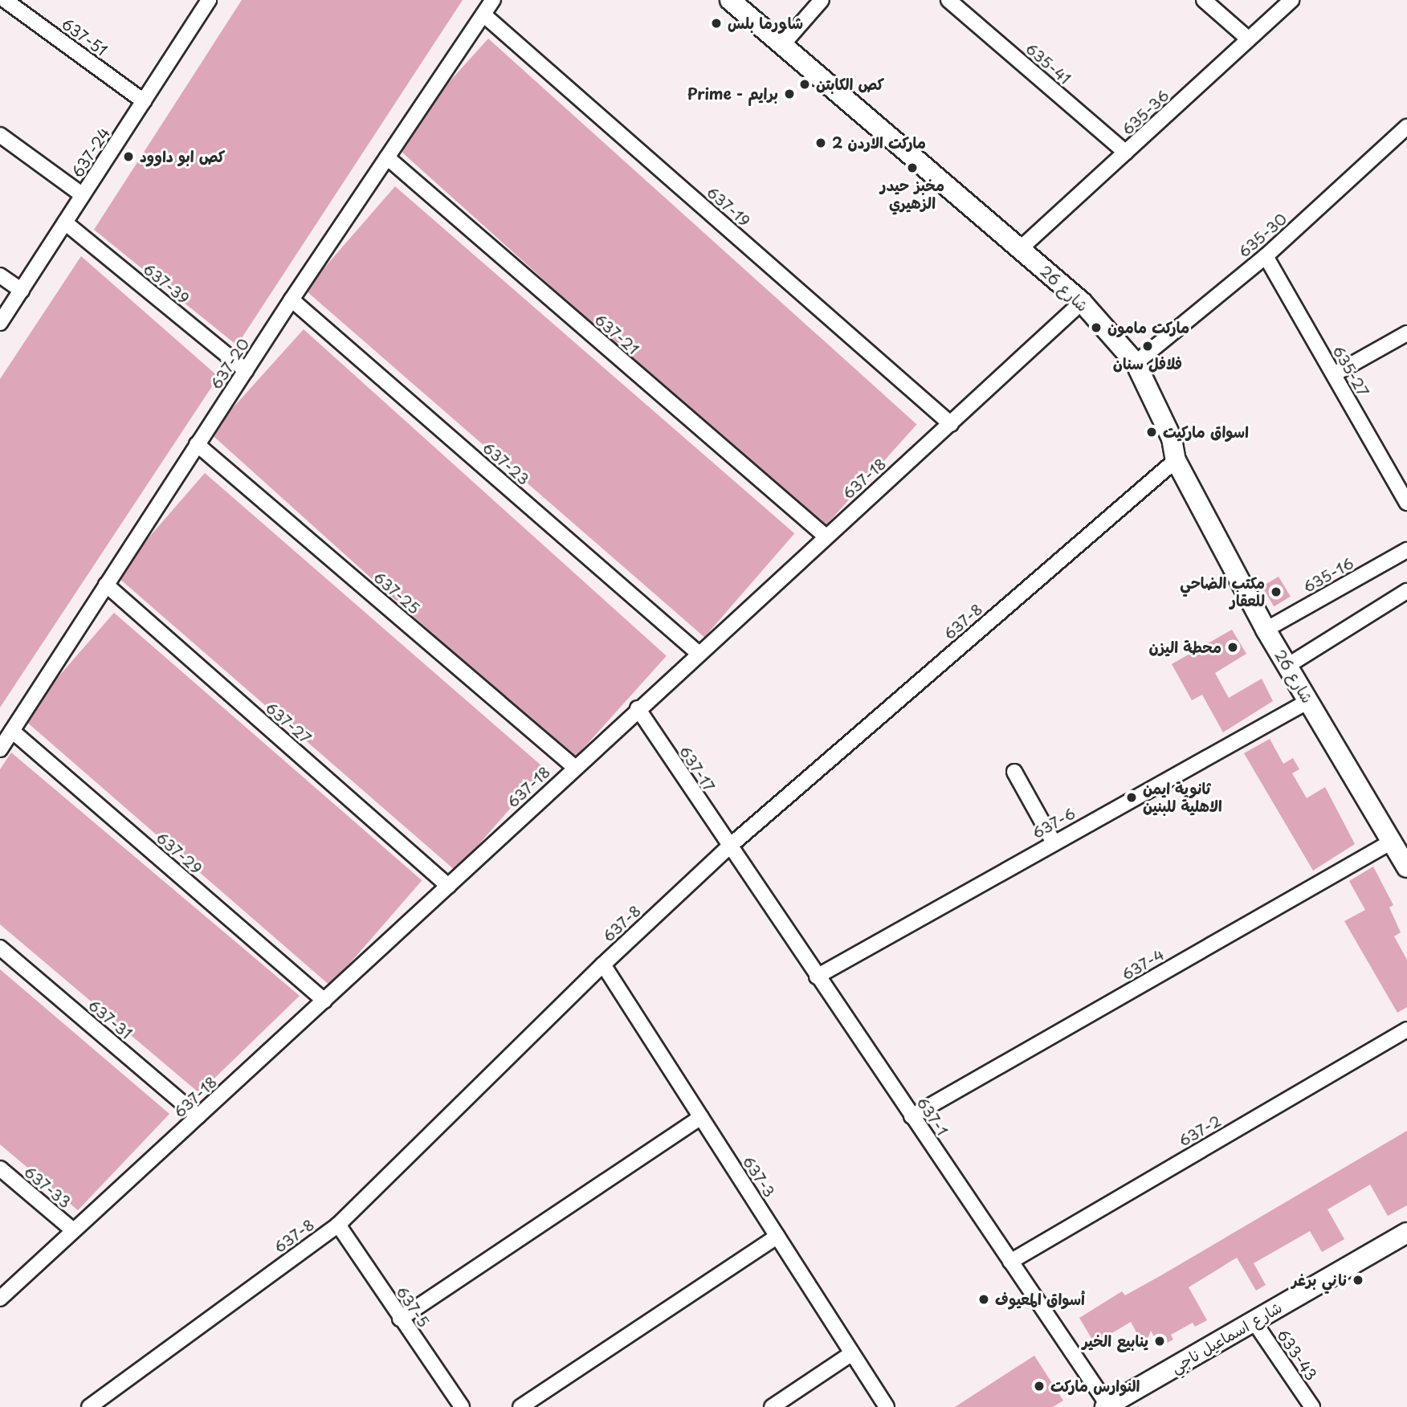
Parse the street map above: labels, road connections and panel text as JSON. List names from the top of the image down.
{
  "streets": {
    "street": [
      "637-51",
      "635-41",
      "635-36",
      "637-24",
      "637-19",
      "635-30",
      "637-39",
      "شارع 26",
      "637-21",
      "637-20",
      "635-27",
      "637-23",
      "637-18",
      "635-16",
      "637-25",
      "637-8",
      "637-27",
      "637-17",
      "637-6",
      "637-29",
      "637-4",
      "637-31",
      "637-1",
      "637-2",
      "637-3",
      "637-33",
      "637-5",
      "شارع اسماعيل ناجي",
      "633-43"
    ]
  },
  "crossings": [
    ["637-51", "637-24"],
    ["635-41", "635-36"],
    ["635-36", "شارع 26"],
    ["637-24", "637-39"],
    ["637-19", "637-20"],
    ["637-19", "637-18"],
    ["635-30", "شارع 26"],
    ["635-30", "635-27"],
    ["637-39", "637-20"],
    ["شارع 26", "637-18"],
    ["شارع 26", "635-16"],
    ["شارع 26", "637-8"],
    ["شارع 26", "637-6"],
    ["شارع 26", "637-4"],
    ["637-21", "637-20"],
    ["637-21", "637-18"],
    ["637-20", "637-23"],
    ["637-20", "637-25"],
    ["637-20", "637-27"],
    ["637-20", "637-29"],
    ["637-23", "637-18"],
    ["637-18", "637-25"],
    ["637-18", "637-27"],
    ["637-18", "637-17"],
    ["637-18", "637-29"],
    ["637-18", "637-31"],
    ["637-18", "637-33"],
    ["637-8", "637-17"],
    ["637-8", "637-1"],
    ["637-8", "637-3"],
    ["637-8", "637-5"],
    ["637-17", "637-1"],
    ["637-6", "637-1"],
    ["637-4", "637-1"],
    ["637-1", "637-2"],
    ["637-1", "شارع اسماعيل ناجي"],
    ["شارع اسماعيل ناجي", "633-43"]
  ],
  "places": [
    "شاورما بلس",
    "كص الكابتن",
    "Prime - برايم",
    "ماركت الاردن 2",
    "كص ابو داوود",
    "مخبز حيدر الزهيري",
    "ماركت مامون",
    "فلافل سنان",
    "اسواق ماركيت",
    "مكتب الضاحي للعقار",
    "محطة اليزن",
    "ثانوية ايمن الاهلية للبنين",
    "ناني برغر",
    "أسواق المعيوف",
    "ينابيع الخير",
    "النوارس ماركت"
  ]
}
